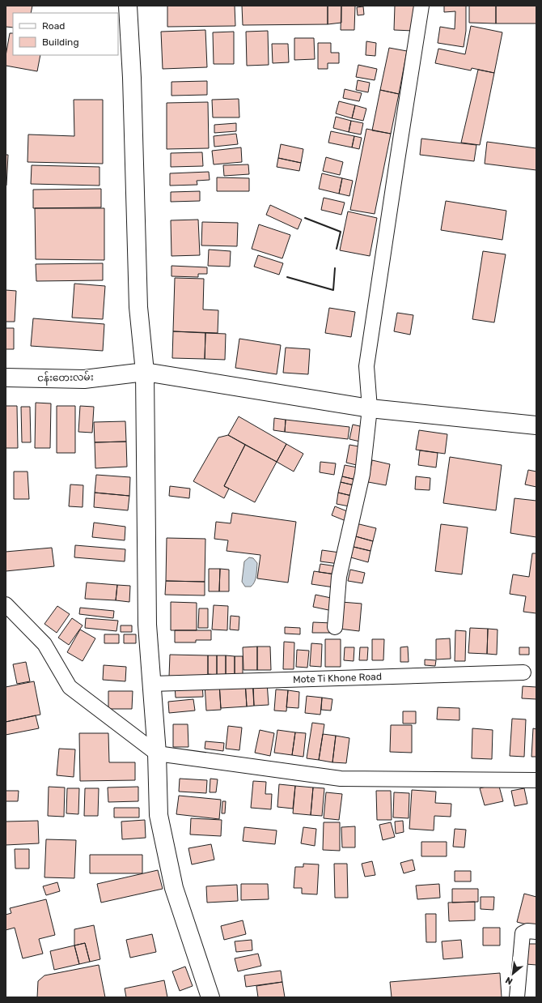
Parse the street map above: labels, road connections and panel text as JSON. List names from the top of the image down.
{
  "streets": {
    "main road": ["ငန်းတေးလမ်း"],
    "street": ["Mote Ti Khone Road"]
  },
  "legend": ["Road", "Building"],
  "north": "bottom left"
}
